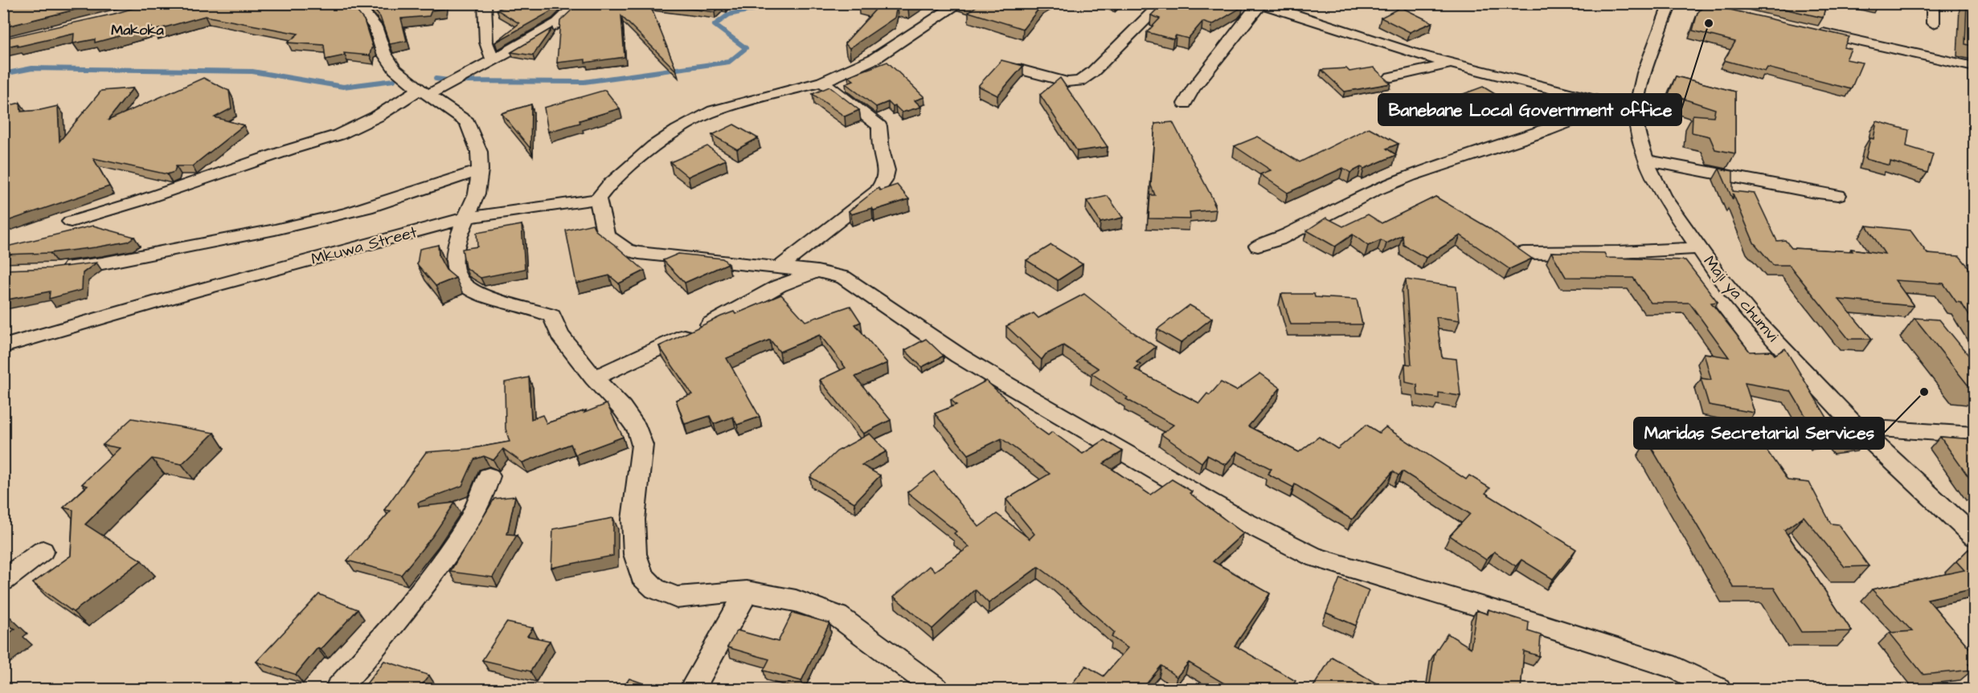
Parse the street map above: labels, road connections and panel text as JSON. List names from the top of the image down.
{
  "streets": {
    "street": ["Mkuwa Street", "Maji ya chumvi"]
  },
  "districts": ["Makoka"],
  "places": ["Banebane Local Government office", "Maridas Secretarial Services"]
}
